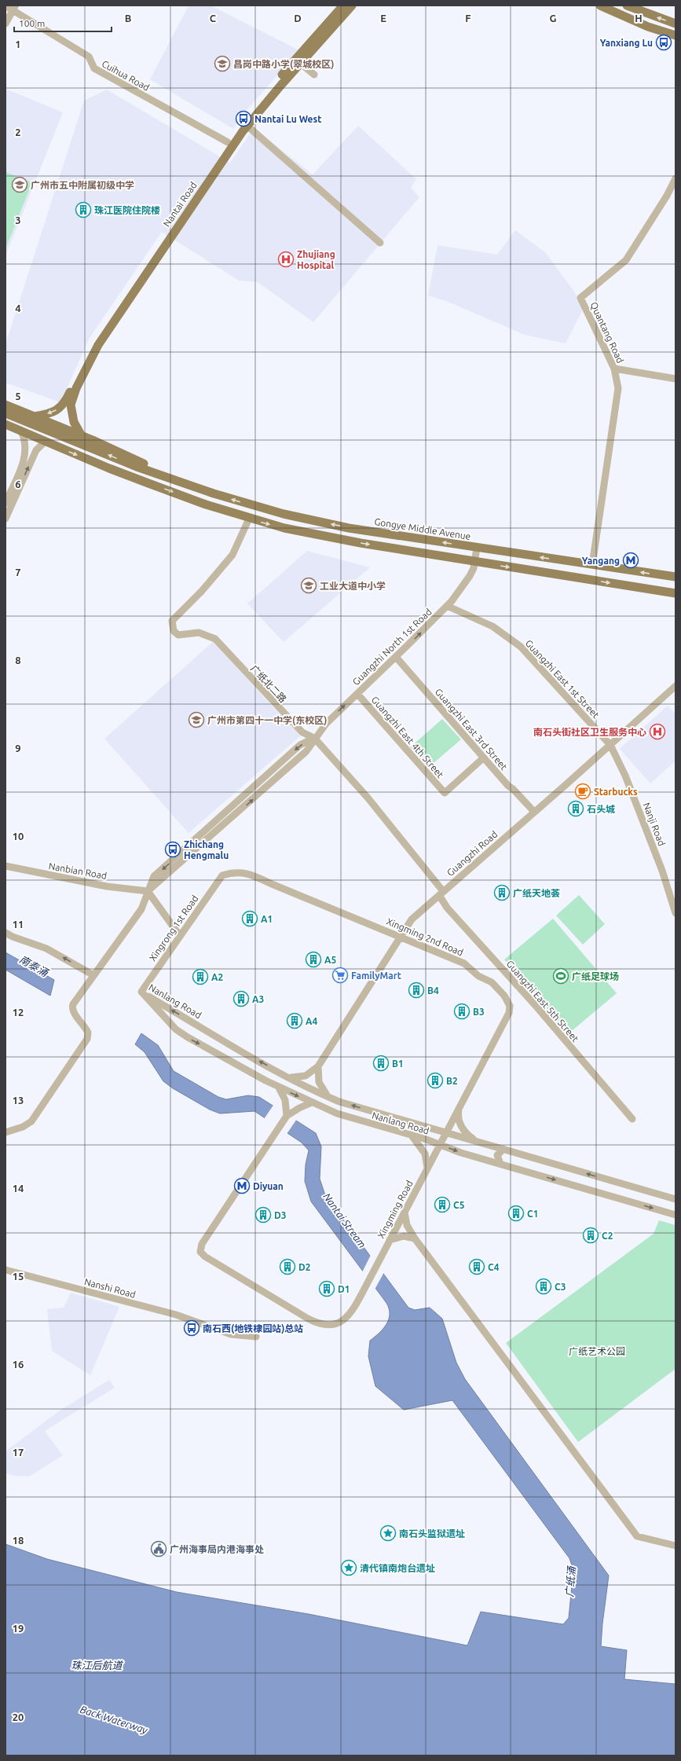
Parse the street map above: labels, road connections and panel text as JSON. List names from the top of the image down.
{
  "streets": {
    "main road": ["Nantai Road", "Gongye Middle Avenue"],
    "street": [
      "Cuihua Road",
      "Quantang Road",
      "Guangzhi North 1st Road",
      "Guangzhi East 1st Street",
      "广纸北二路",
      "Guangzhi East 3rd Street",
      "Guangzhi East 4th Street",
      "Nanji Road",
      "Guangzhi Road",
      "Nanbian Road",
      "Xingrong 1st Road",
      "Xingming 2nd Road",
      "Nanlang Road",
      "Guangzhi East 5th Street",
      "Xingming Road",
      "Nanshi Road"
    ]
  },
  "crossings": [
    ["Cuihua Road", "Nantai Road"],
    ["Quantang Road", "Gongye Middle Avenue"],
    ["Gongye Middle Avenue", "Guangzhi North 1st Road"],
    ["Guangzhi North 1st Road", "Guangzhi East 1st Street"],
    ["Guangzhi North 1st Road", "广纸北二路"],
    ["Guangzhi North 1st Road", "Guangzhi East 3rd Street"],
    ["Guangzhi North 1st Road", "Guangzhi East 4th Street"],
    ["Guangzhi East 1st Street", "Nanji Road"],
    ["Guangzhi East 1st Street", "Guangzhi Road"],
    ["广纸北二路", "Guangzhi Road"],
    ["广纸北二路", "Guangzhi East 5th Street"],
    ["Guangzhi East 3rd Street", "Guangzhi East 4th Street"],
    ["Guangzhi East 3rd Street", "Guangzhi Road"],
    ["Nanji Road", "Guangzhi Road"],
    ["Guangzhi Road", "Xingming 2nd Road"],
    ["Guangzhi Road", "Nanlang Road"],
    ["Guangzhi Road", "Guangzhi East 5th Street"],
    ["Xingrong 1st Road", "Xingming 2nd Road"],
    ["Xingrong 1st Road", "Nanlang Road"],
    ["Xingming 2nd Road", "Nanlang Road"],
    ["Xingming 2nd Road", "Xingming Road"],
    ["Nanlang Road", "Xingming Road"]
  ],
  "one_way": ["Guangzhi North 1st Road"],
  "water": [
    "南泰涌",
    "Nantai Stream",
    "广纸涌",
    "珠江后航道",
    "Back Waterway"
  ],
  "parks": ["广纸艺术公园"],
  "places": {
    "bus stop": [
      "Yanxiang Lu",
      "Nantai Lu West",
      "Zhichang Hengmalu",
      "南石西(地铁棣园站)总站"
    ],
    "school or university": [
      "昌岗中路小学(翠城校区)",
      "广州市五中附属初级中学",
      "工业大道中小学",
      "广州市第四十一中学(东校区)"
    ],
    "building": [
      "珠江医院住院楼",
      "石头城",
      "广纸天地荟",
      "A1",
      "A5",
      "A2",
      "B4",
      "A3",
      "B3",
      "A4",
      "B1",
      "B2",
      "C5",
      "C1",
      "D3",
      "C2",
      "D2",
      "C4",
      "C3",
      "D1"
    ],
    "hospital": ["Zhujiang Hospital", "南石头街社区卫生服务中心"],
    "metro station": ["Yangang", "Diyuan"],
    "cafe": ["Starbucks"],
    "supermarket": ["FamilyMart"],
    "sports": ["广纸足球场"],
    "place": ["南石头监狱遗址", "清代镇南炮台遗址"],
    "public building": ["广州海事局内港海事处"]
  },
  "scale_bar": "100 m",
  "grid": {
    "columns": [
      "B",
      "C",
      "D",
      "E",
      "F",
      "G",
      "H"
    ],
    "rows": [
      "1",
      "2",
      "3",
      "4",
      "5",
      "6",
      "7",
      "8",
      "9",
      "10",
      "11",
      "12",
      "13",
      "14",
      "15",
      "16",
      "17",
      "18",
      "19",
      "20"
    ]
  }
}
